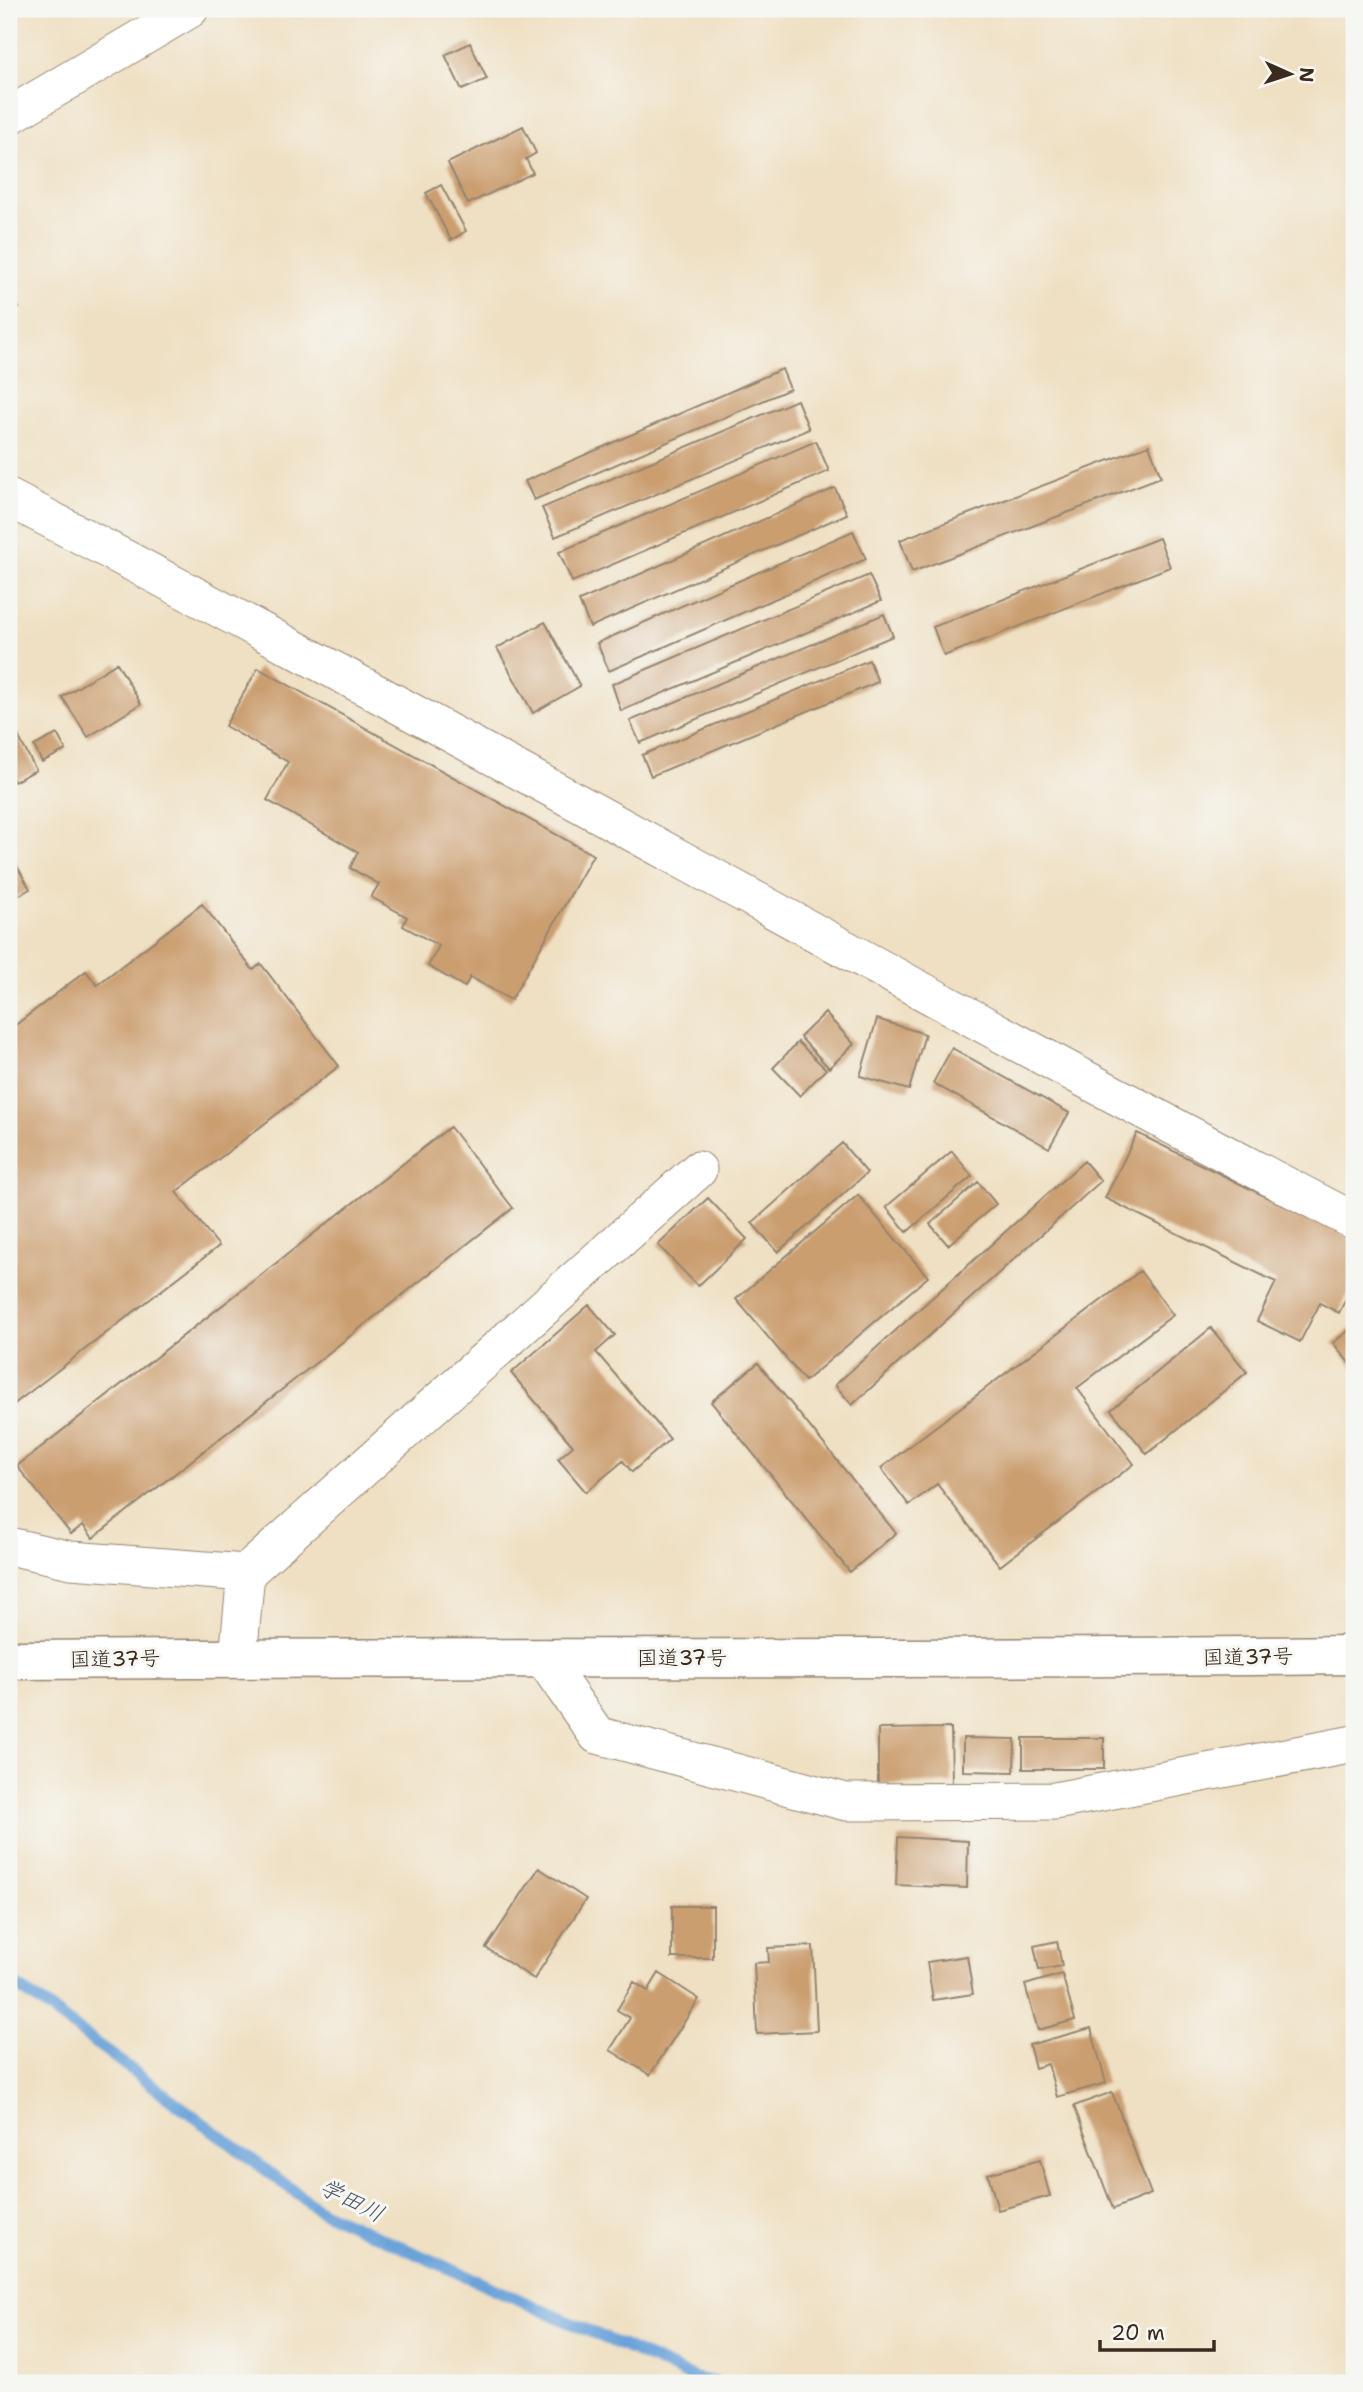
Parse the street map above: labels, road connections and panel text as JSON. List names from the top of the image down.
{
  "streets": {
    "highway": ["国道37号"]
  },
  "water": ["学田川"],
  "scale_bar": "20 m",
  "north": "right"
}
